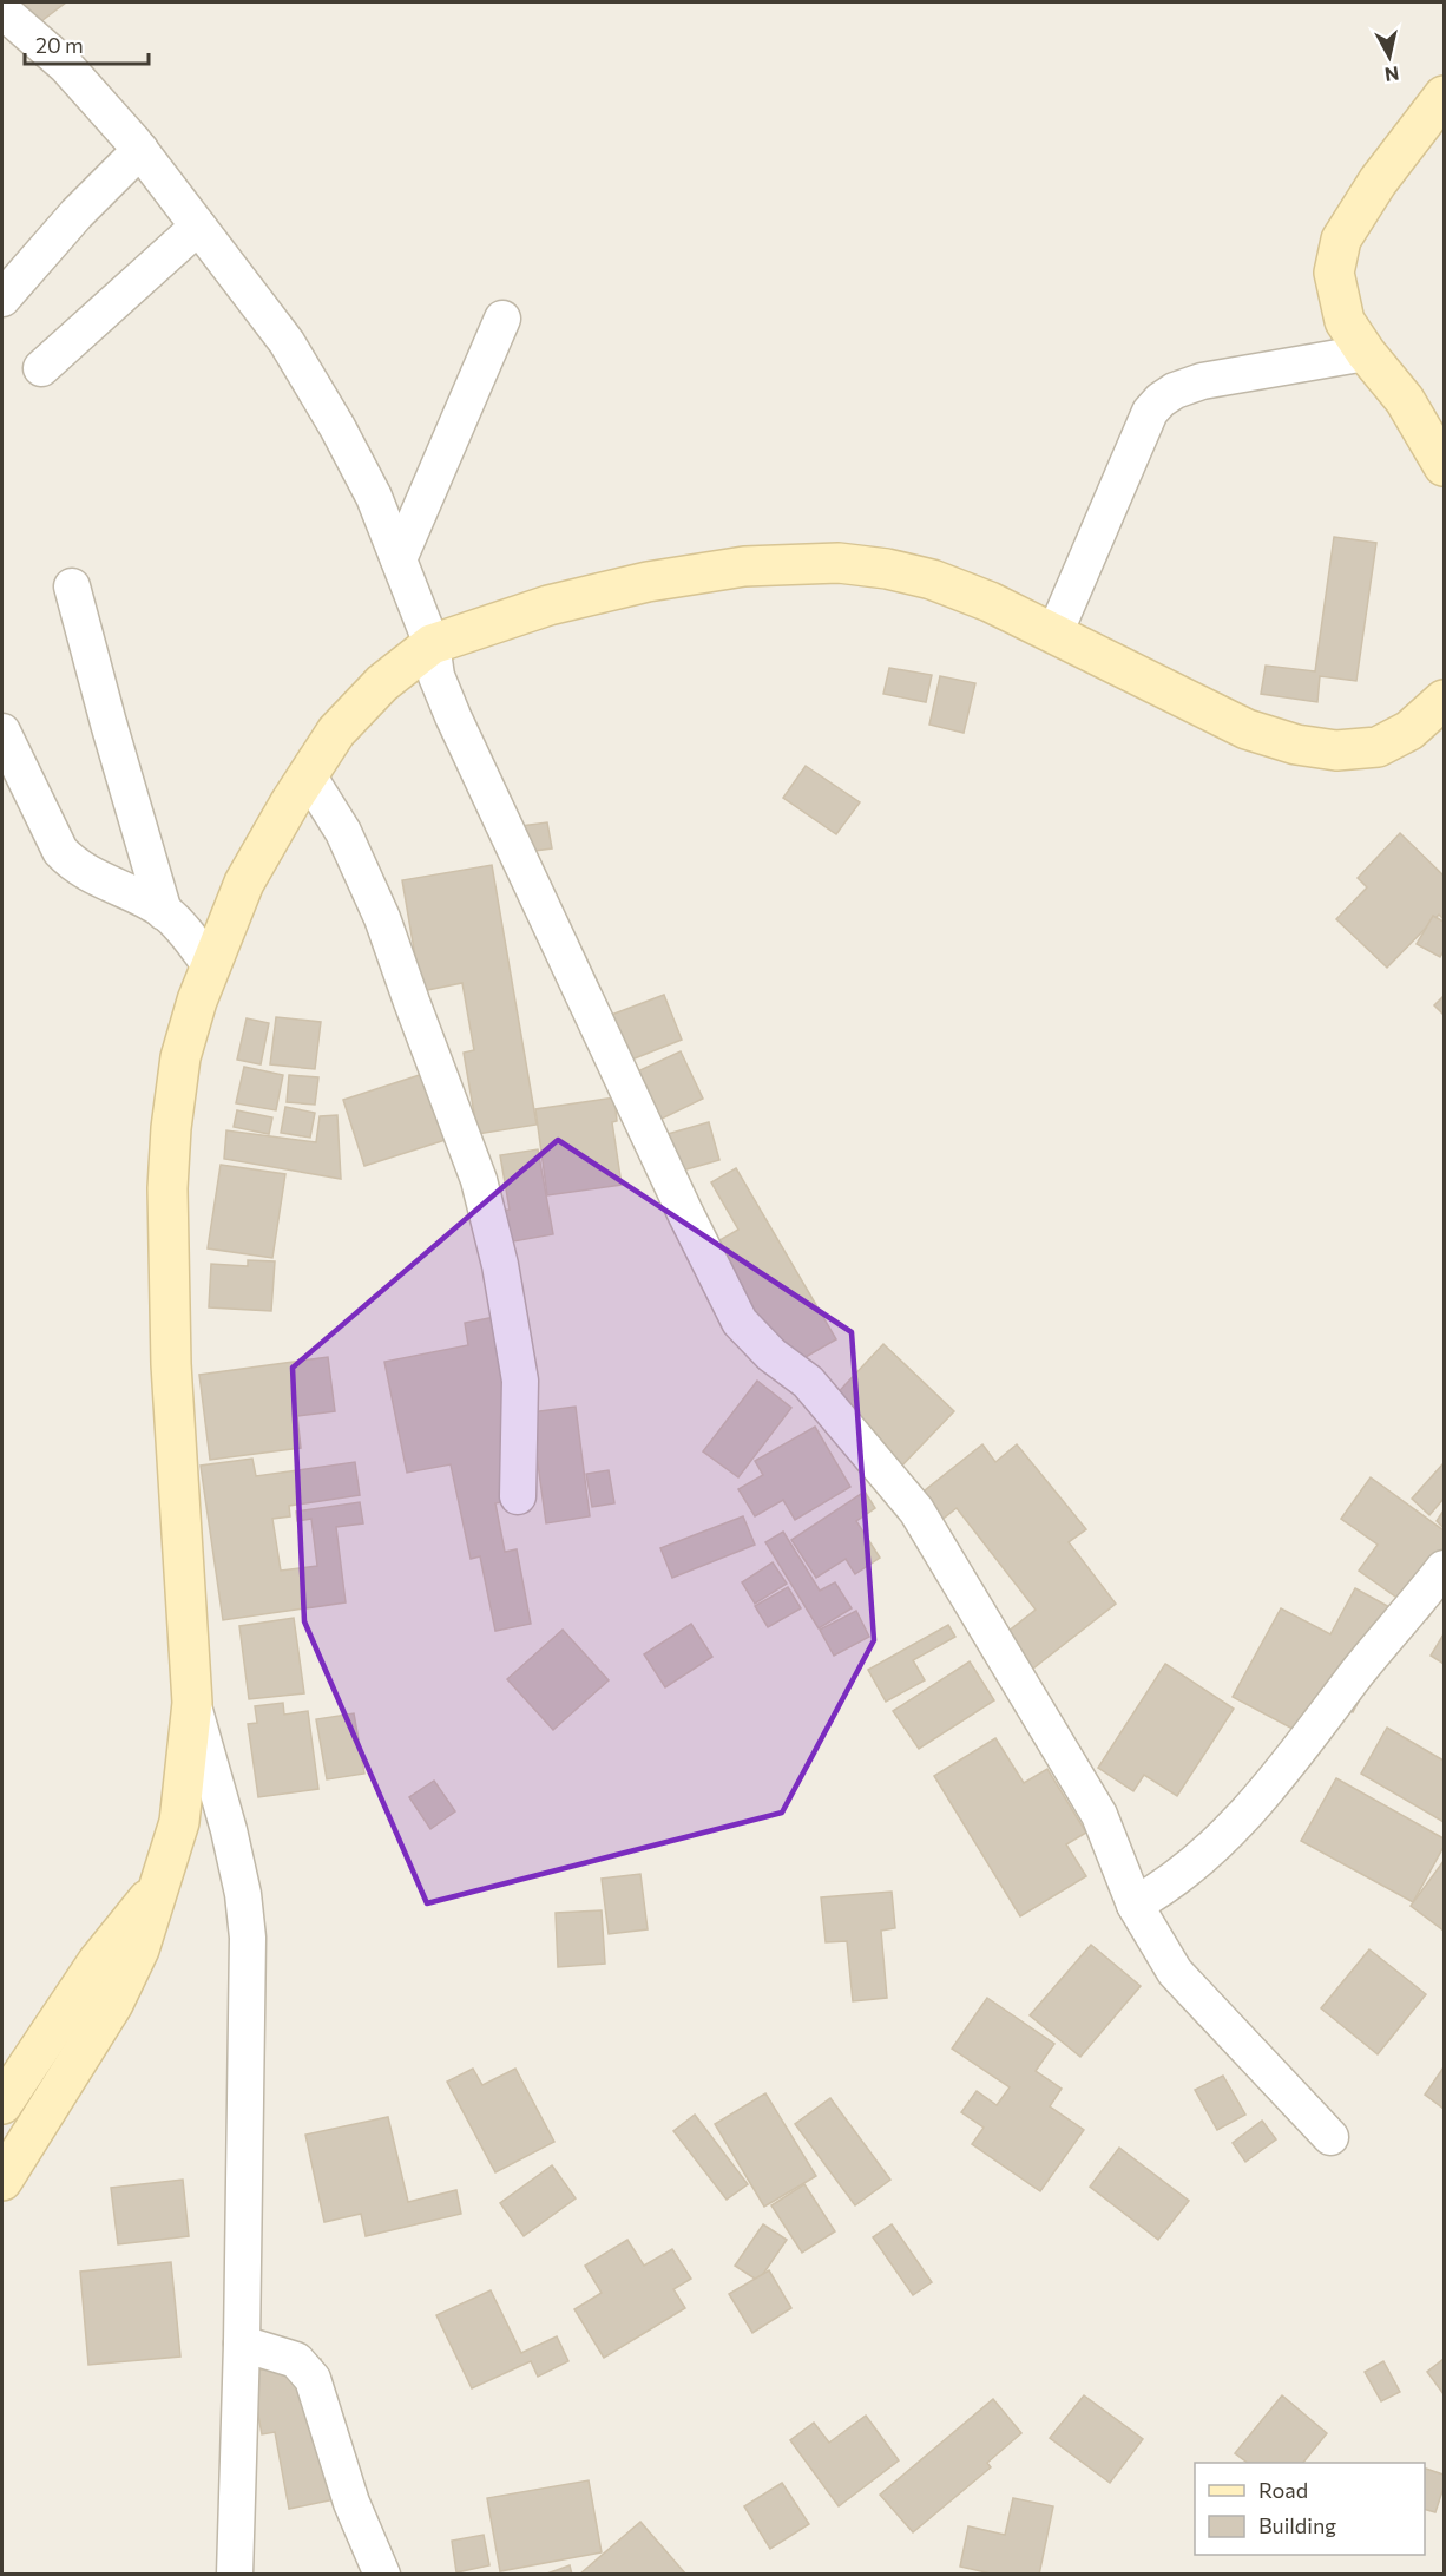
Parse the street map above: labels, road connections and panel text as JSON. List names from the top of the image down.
{
  "legend": ["Road", "Building"],
  "scale_bar": "20 m",
  "north": "bottom"
}
